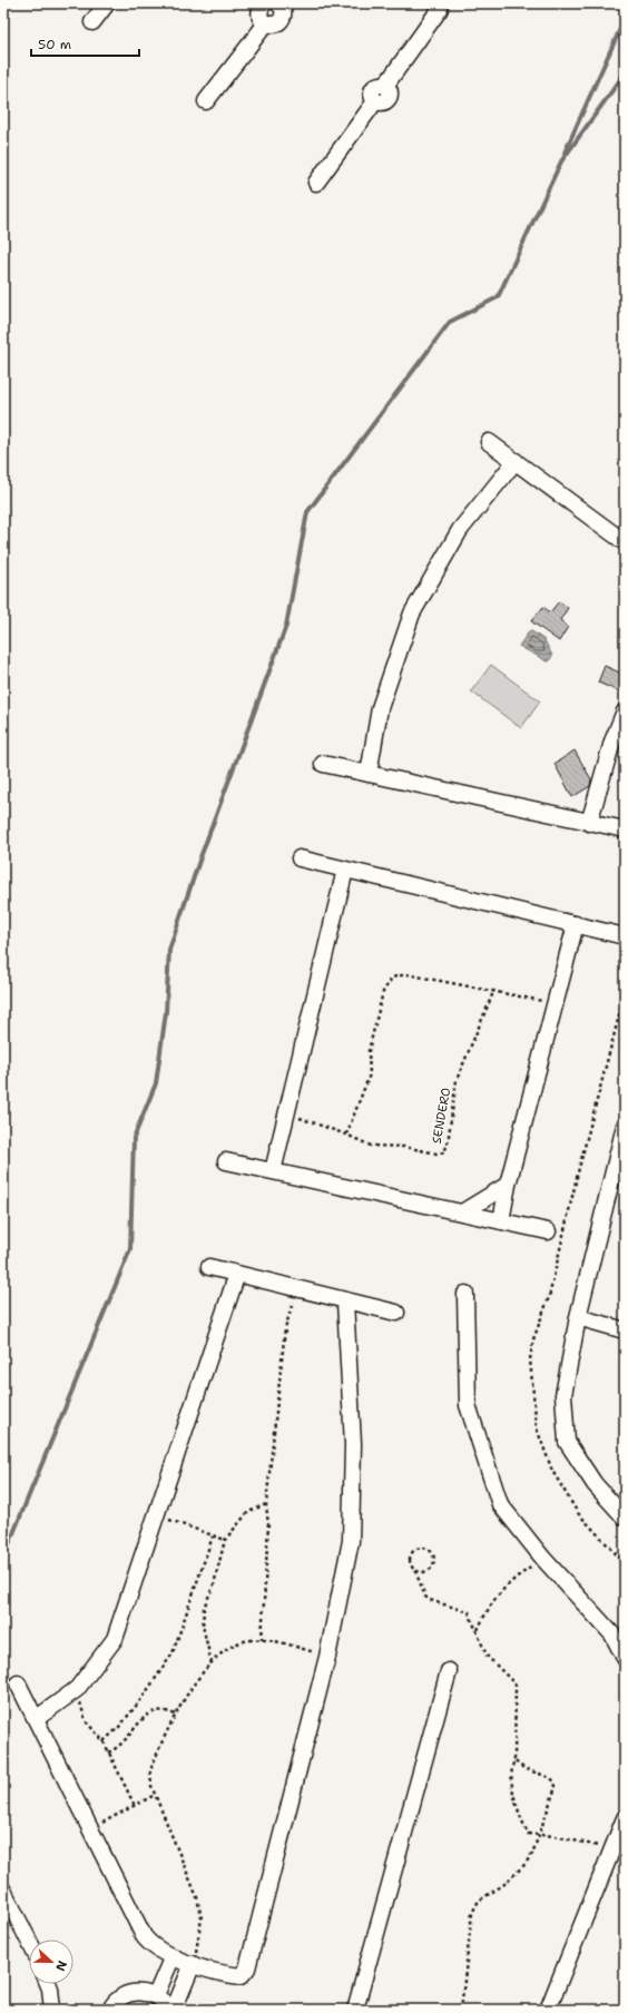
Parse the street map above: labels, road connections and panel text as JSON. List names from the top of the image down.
{
  "streets": {
    "path": ["SENDERO"]
  },
  "scale_bar": "50 m",
  "north": "right"
}
